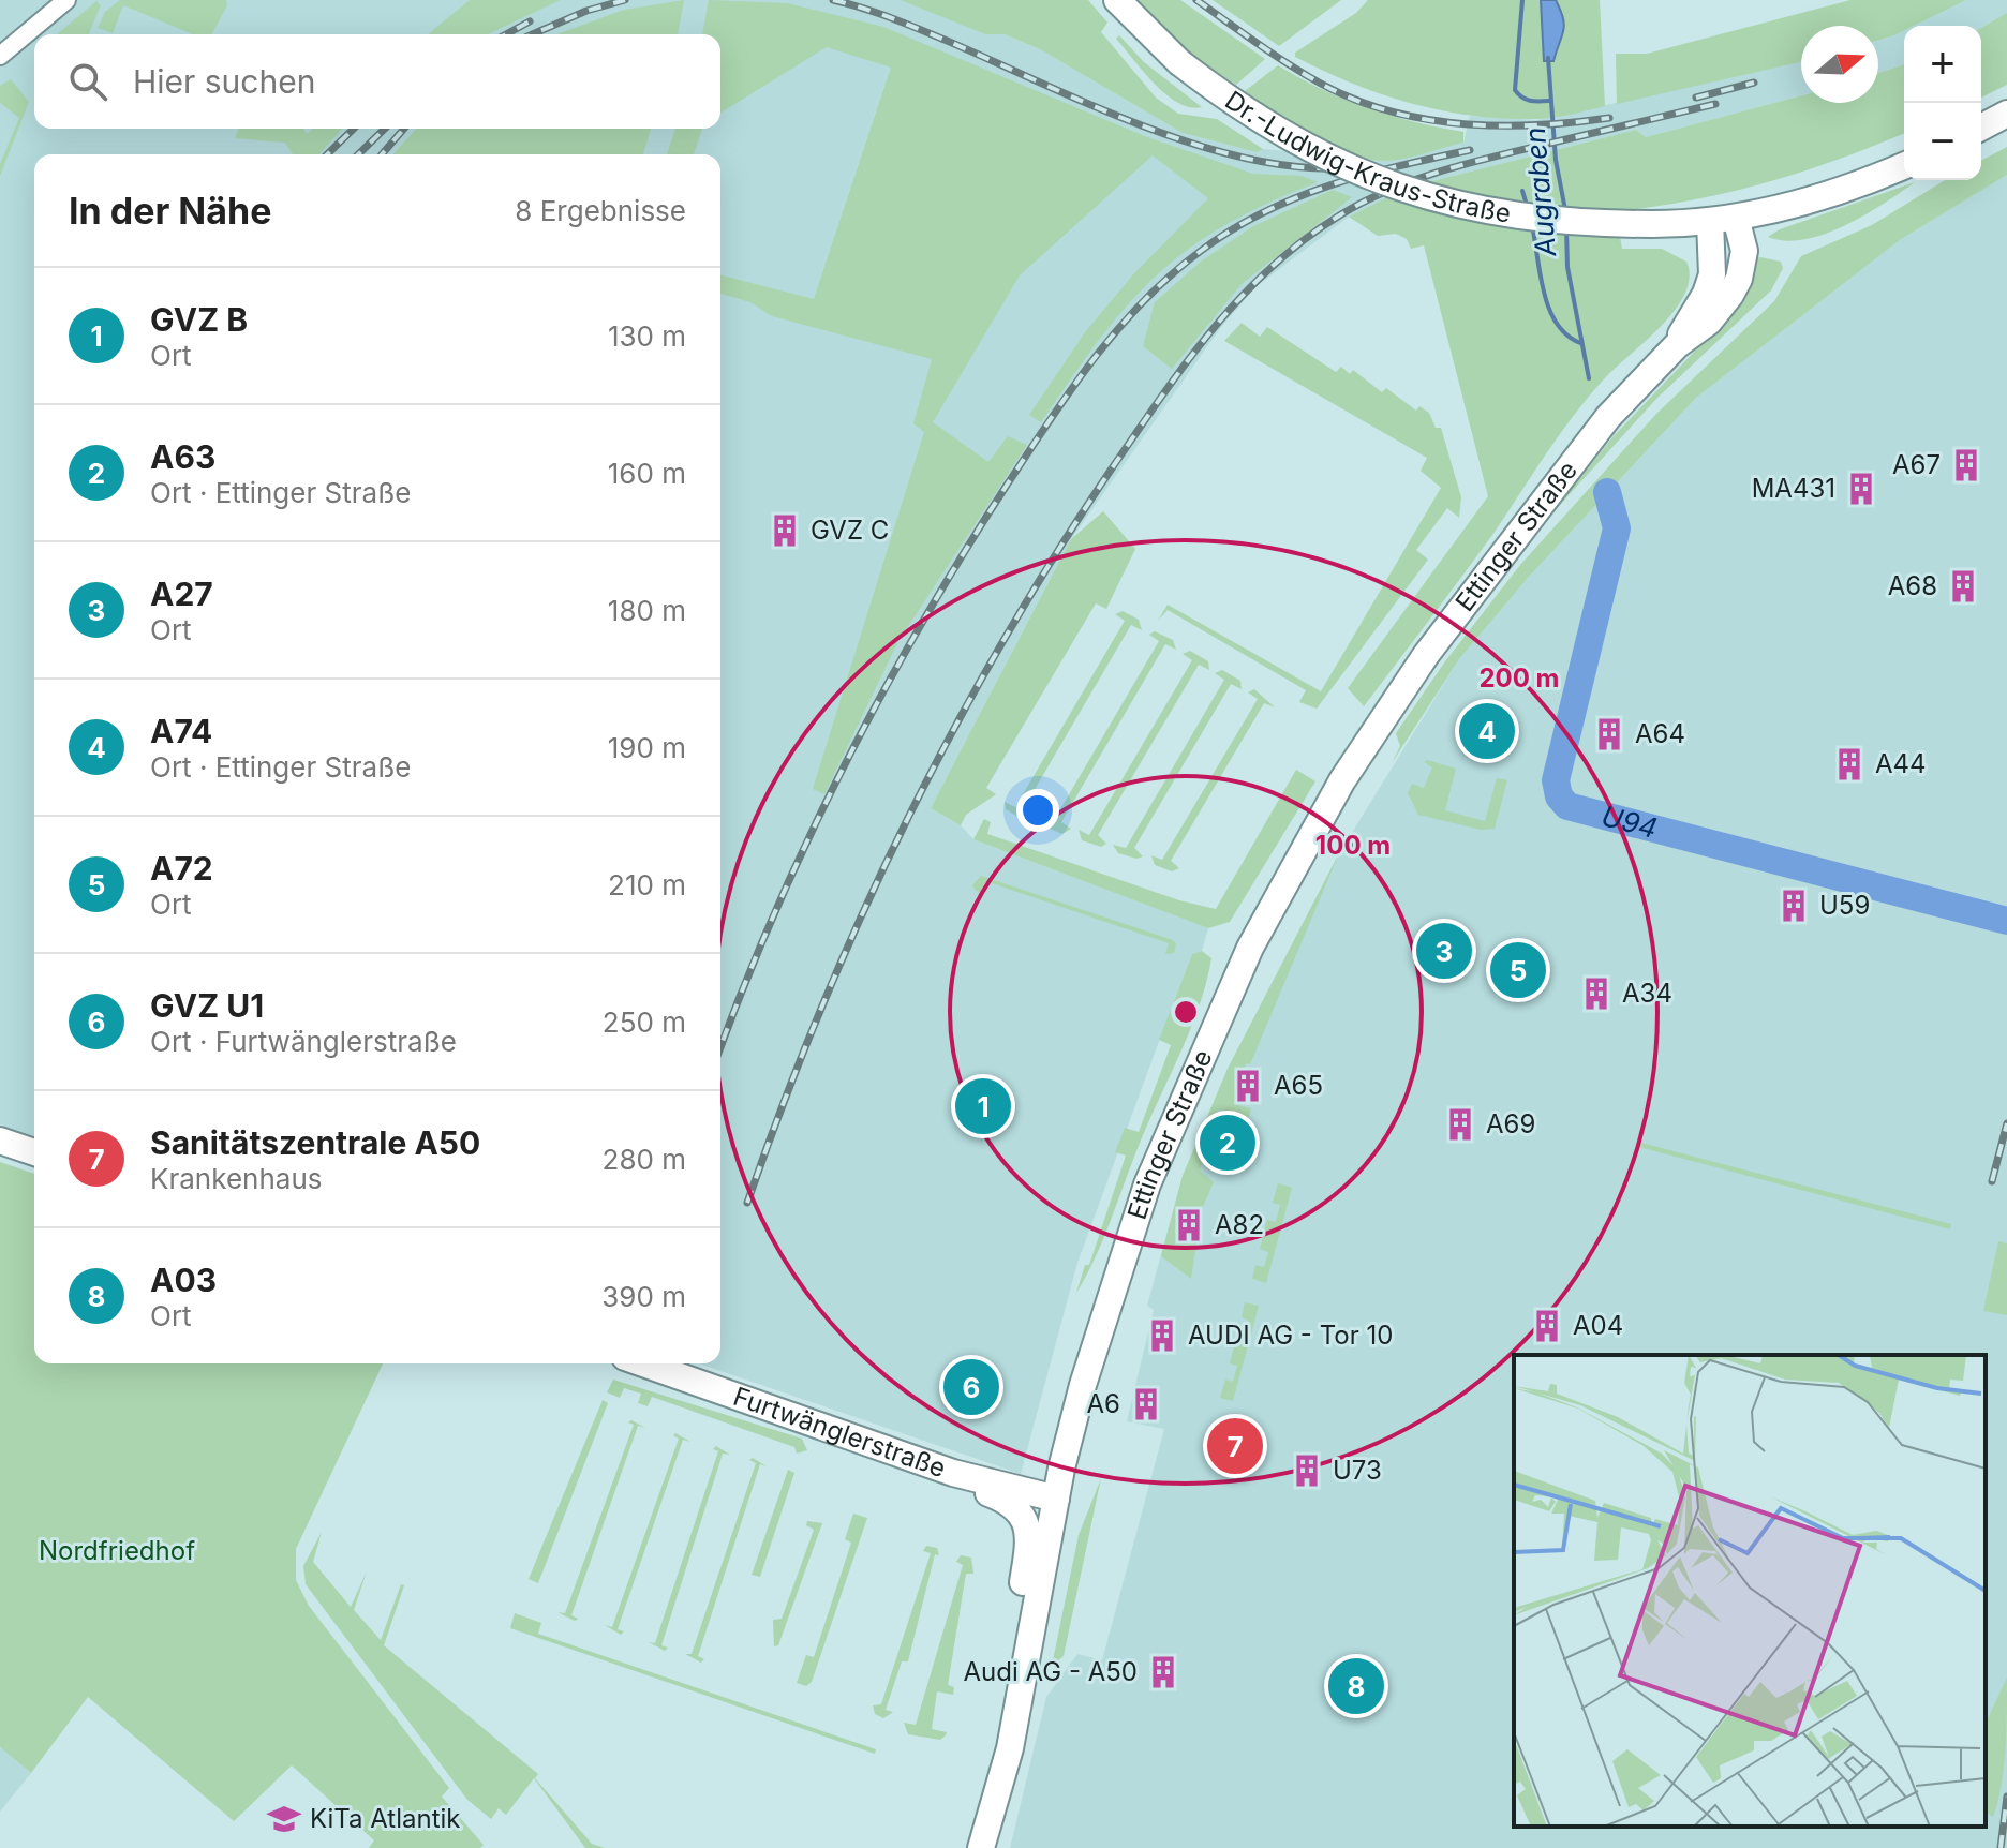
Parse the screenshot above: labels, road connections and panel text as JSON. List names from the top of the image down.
{
  "streets": {
    "main road": ["Dr.-Ludwig-Kraus-Straße", "Ettinger Straße", "Furtwänglerstraße"]
  },
  "crossings": [
    ["Dr.-Ludwig-Kraus-Straße", "Ettinger Straße"],
    ["Ettinger Straße", "Furtwänglerstraße"]
  ],
  "water": ["Augraben", "U94"],
  "parks": ["Nordfriedhof"],
  "places": {
    "building": [
      "A67",
      "MA431",
      "GVZ C",
      "A68",
      "A64",
      "A44",
      "U59",
      "A34",
      "A65",
      "A69",
      "A82",
      "A04",
      "AUDI AG - Tor 10",
      "A6",
      "U73",
      "Audi AG - A50"
    ],
    "school or university": ["KiTa Atlantik"]
  },
  "north": "right",
  "page": {
    "map_buttons": ["+", "−"],
    "search": "Hier suchen",
    "heading": ["In der Nähe", "8 Ergebnisse"],
    "list": [
      {
        "mark": "1",
        "name": "GVZ B",
        "note": "Ort",
        "value": "130 m"
      },
      {
        "mark": "2",
        "name": "A63",
        "note": "Ort · Ettinger Straße",
        "value": "160 m"
      },
      {
        "mark": "3",
        "name": "A27",
        "note": "Ort",
        "value": "180 m"
      },
      {
        "mark": "4",
        "name": "A74",
        "note": "Ort · Ettinger Straße",
        "value": "190 m"
      },
      {
        "mark": "5",
        "name": "A72",
        "note": "Ort",
        "value": "210 m"
      },
      {
        "mark": "6",
        "name": "GVZ U1",
        "note": "Ort · Furtwänglerstraße",
        "value": "250 m"
      },
      {
        "mark": "7",
        "name": "Sanitätszentrale A50",
        "note": "Krankenhaus",
        "value": "280 m"
      },
      {
        "mark": "8",
        "name": "A03",
        "note": "Ort",
        "value": "390 m"
      }
    ],
    "pins": [
      "4",
      "3",
      "5",
      "1",
      "2",
      "6",
      "7",
      "8"
    ]
  },
  "rings": ["200 m", "100 m"]
}
